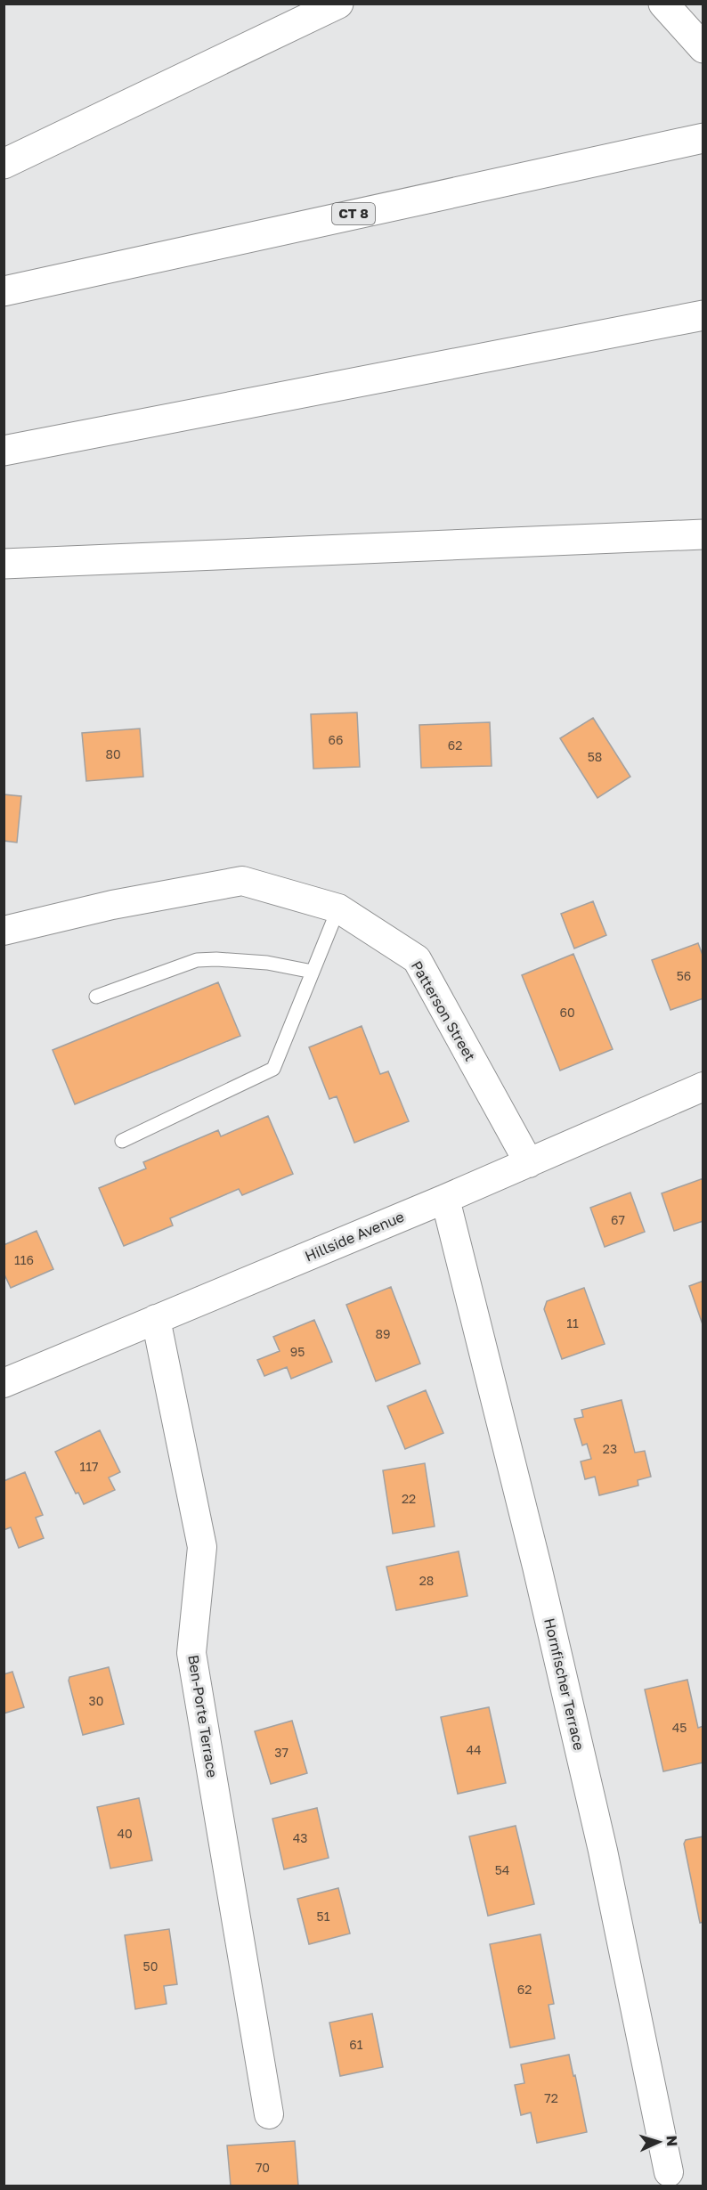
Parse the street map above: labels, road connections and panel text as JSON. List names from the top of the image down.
{
  "streets": {
    "highway": ["CT 8"],
    "street": [
      "Patterson Street",
      "Hillside Avenue",
      "Hornfischer Terrace",
      "Ben-Porte Terrace"
    ]
  },
  "crossings": [
    ["Patterson Street", "Hillside Avenue"],
    ["Hillside Avenue", "Hornfischer Terrace"],
    ["Hillside Avenue", "Ben-Porte Terrace"]
  ],
  "house_numbers": [
    "66",
    "62",
    "80",
    "58",
    "56",
    "60",
    "67",
    "116",
    "11",
    "89",
    "95",
    "23",
    "117",
    "22",
    "28",
    "30",
    "45",
    "44",
    "37",
    "40",
    "43",
    "54",
    "51",
    "50",
    "62",
    "61",
    "72",
    "70"
  ],
  "north": "right"
}
